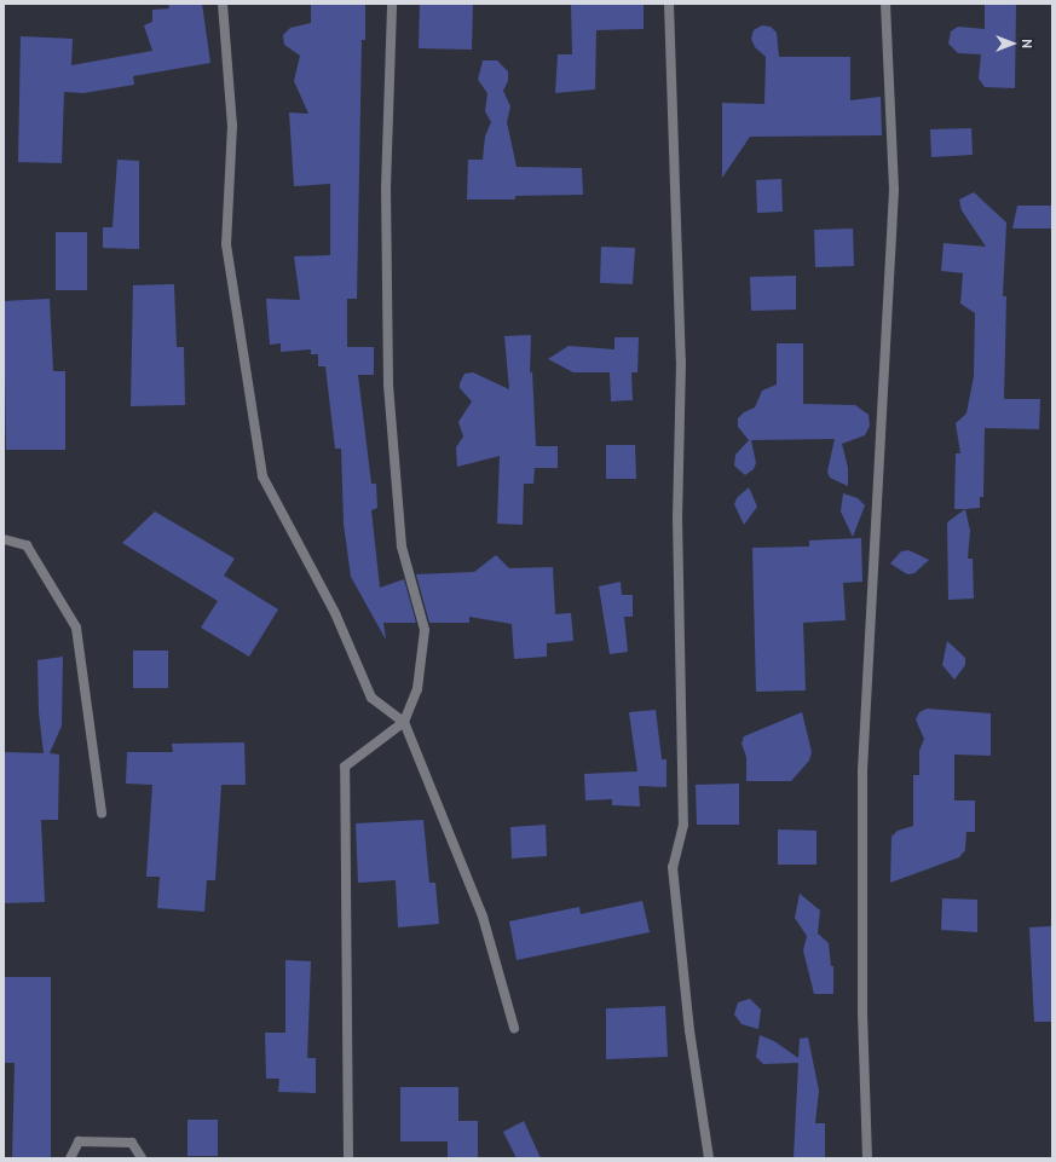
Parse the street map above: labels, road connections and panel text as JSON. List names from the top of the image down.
{
  "north": "right"
}
